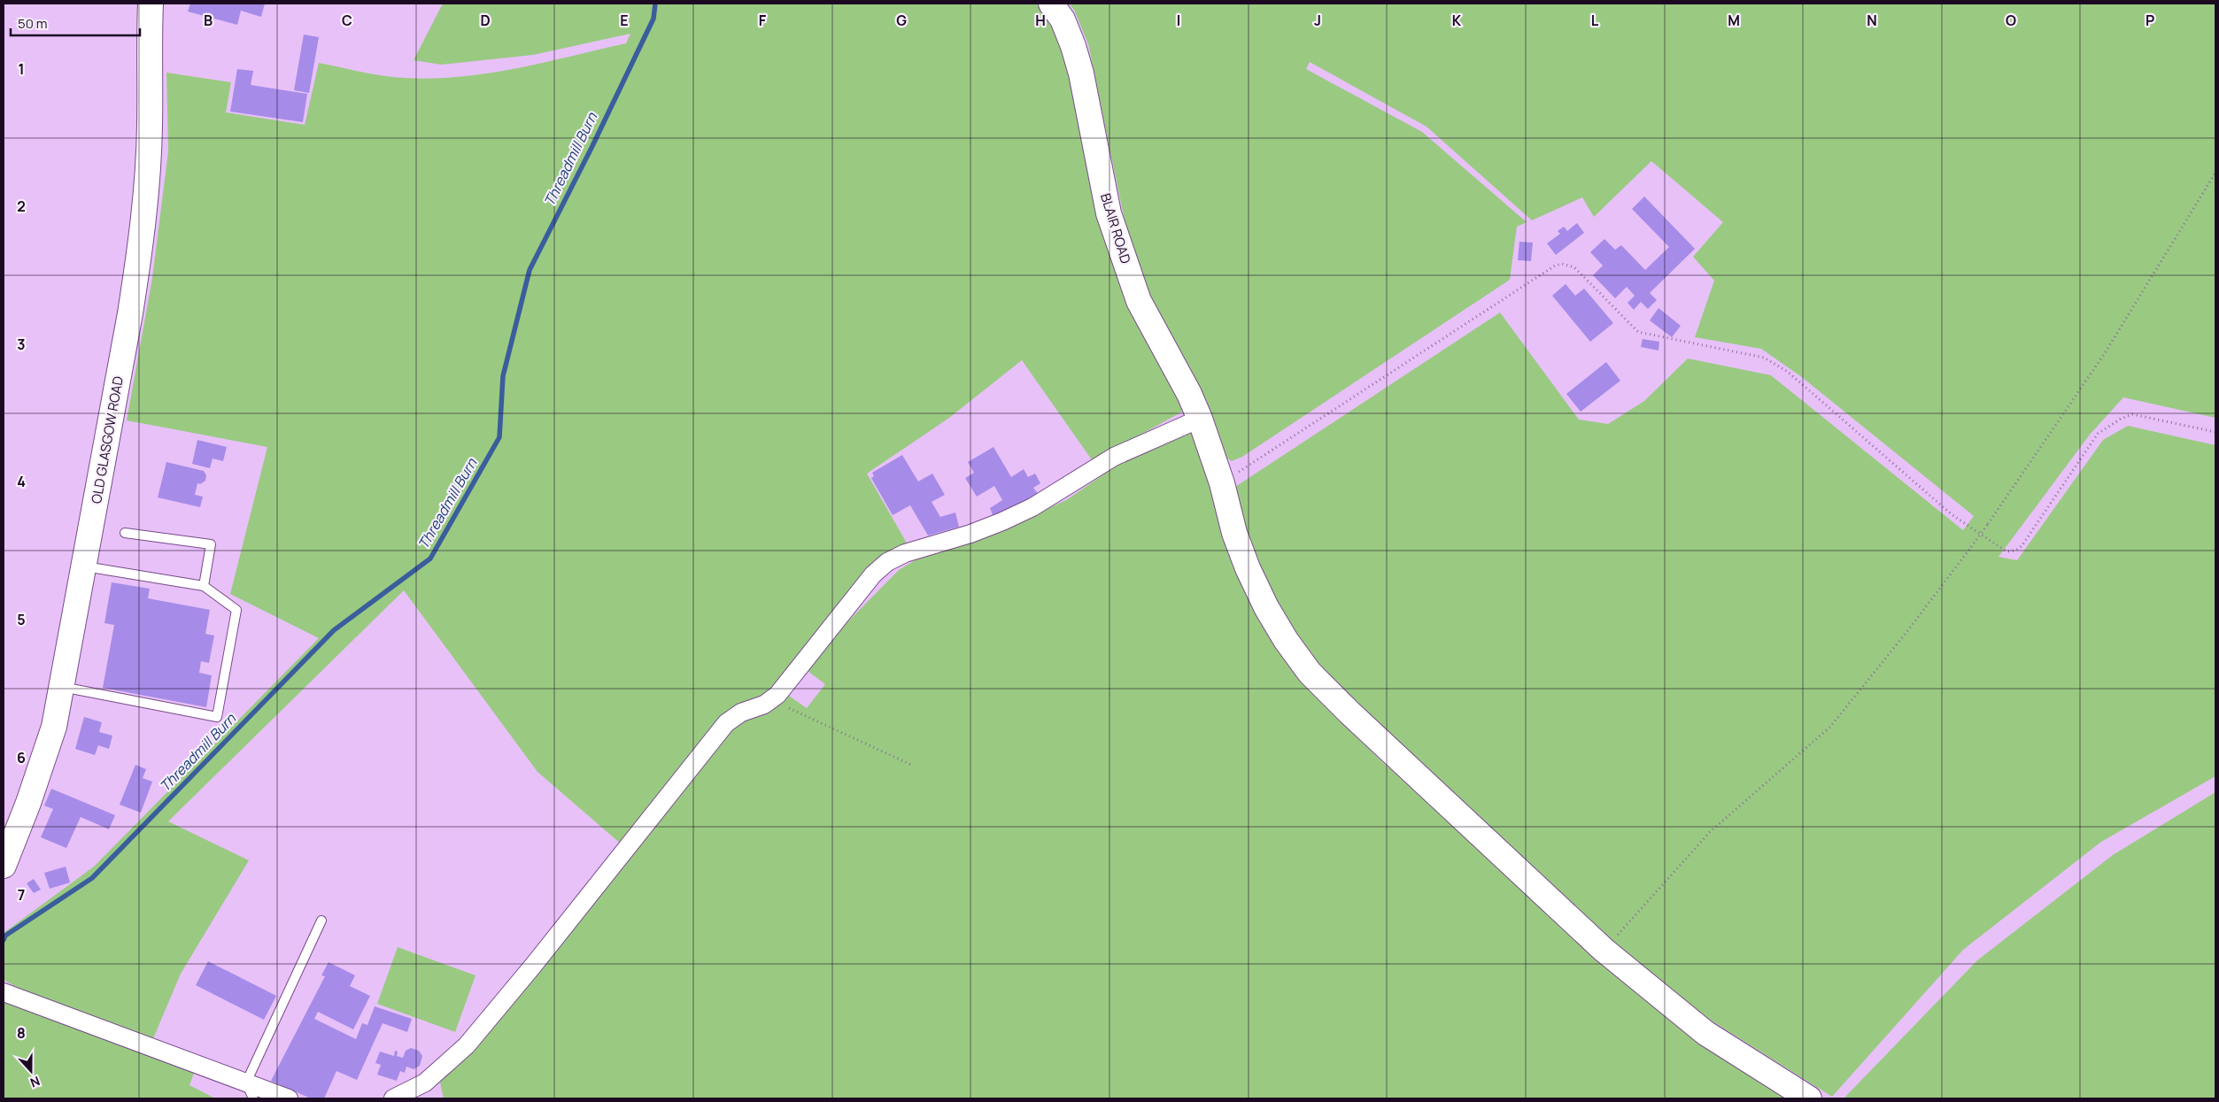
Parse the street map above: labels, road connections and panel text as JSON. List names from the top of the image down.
{
  "streets": {
    "street": ["BLAIR ROAD", "OLD GLASGOW ROAD"]
  },
  "water": ["Threadmill Burn"],
  "scale_bar": "50 m",
  "north": "bottom",
  "grid": {
    "columns": [
      "B",
      "C",
      "D",
      "E",
      "F",
      "G",
      "H",
      "I",
      "J",
      "K",
      "L",
      "M",
      "N",
      "O",
      "P"
    ],
    "rows": [
      "1",
      "2",
      "3",
      "4",
      "5",
      "6",
      "7",
      "8"
    ]
  }
}
